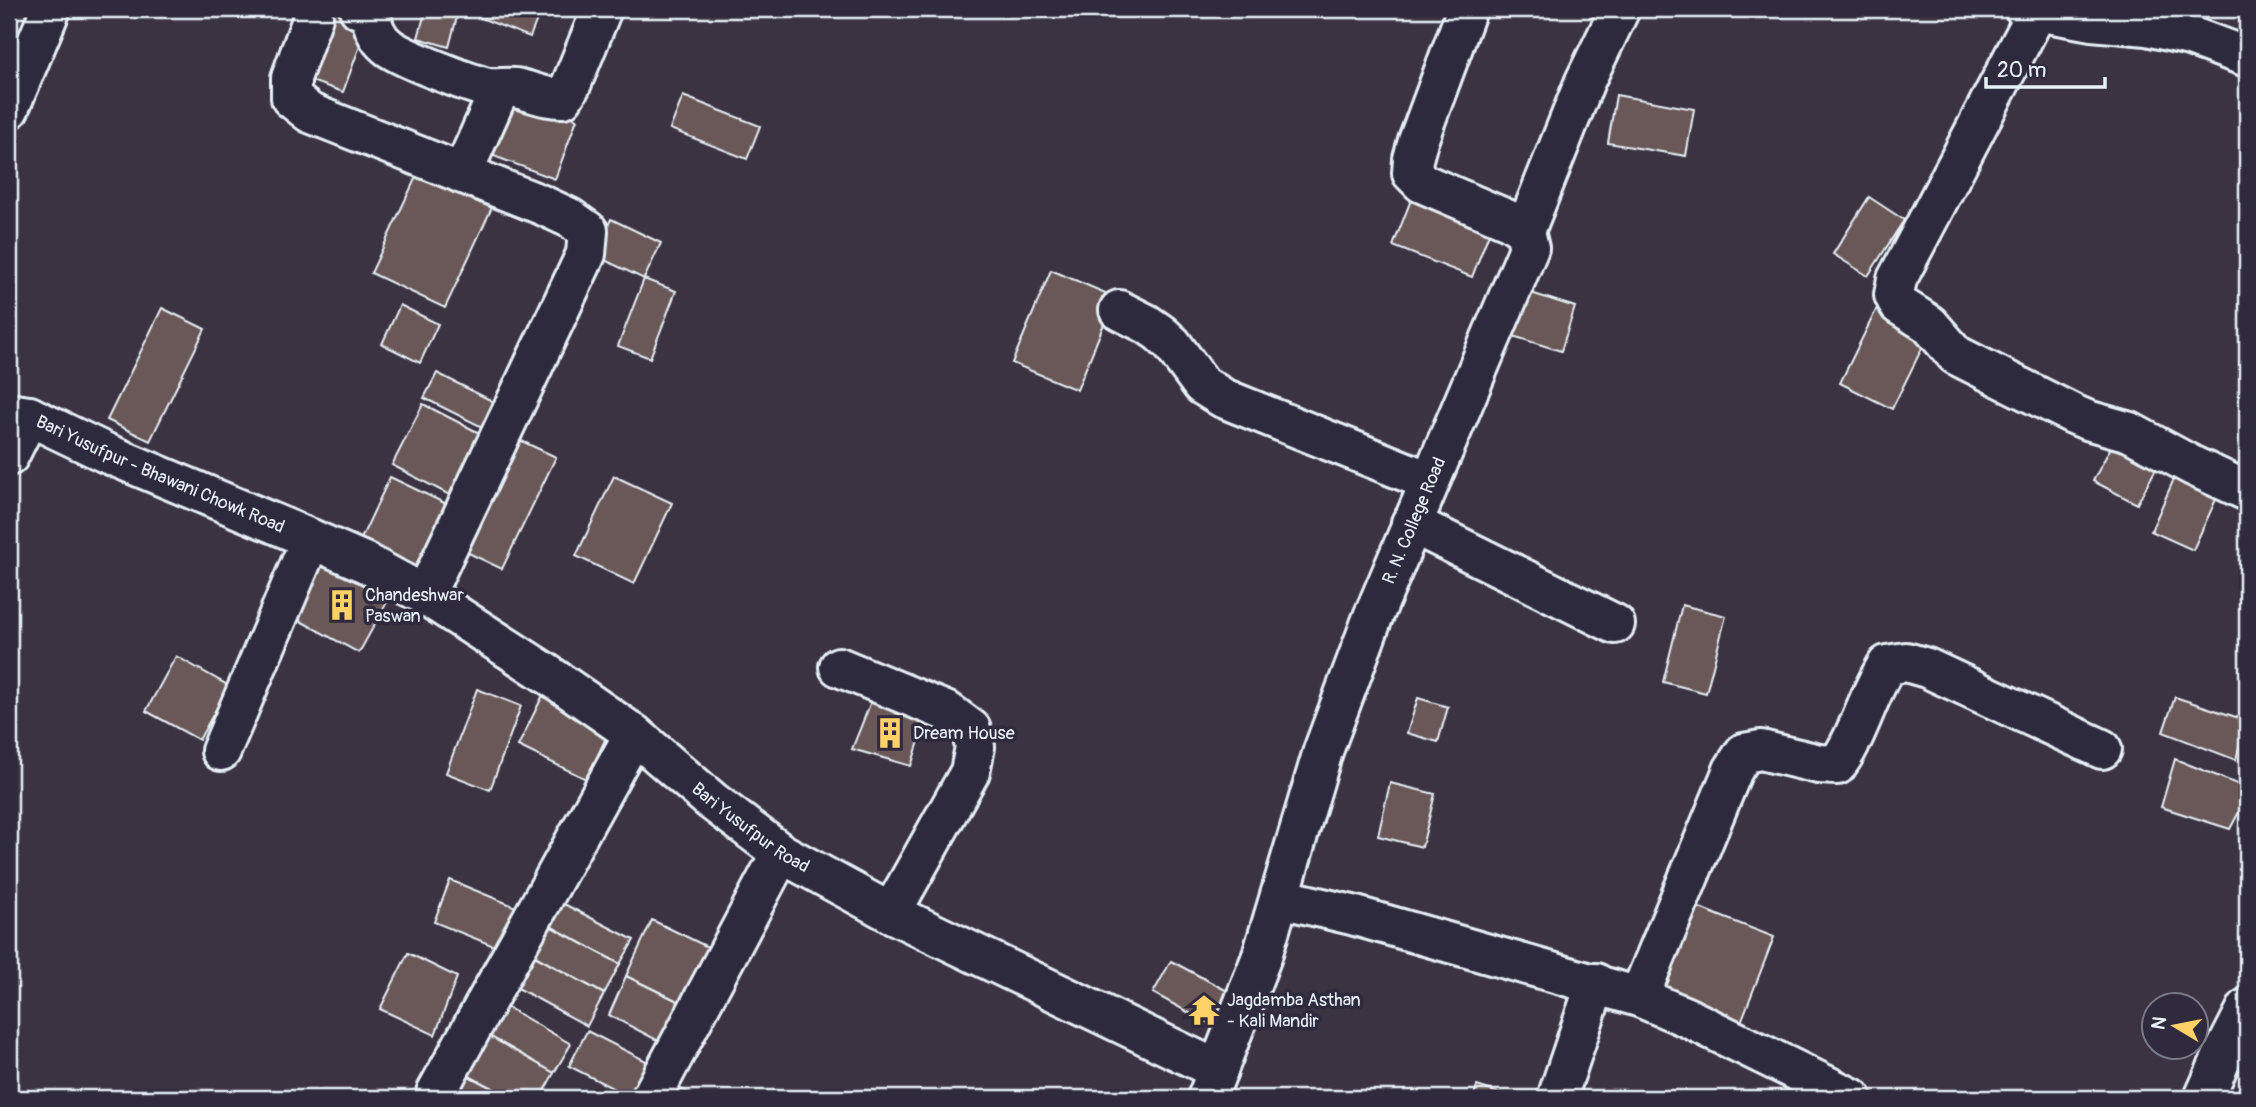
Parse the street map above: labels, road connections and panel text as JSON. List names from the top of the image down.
{
  "streets": {
    "street": ["Bari Yusufpur - Bhawani Chowk Road", "R. N. College Road", "Bari Yusufpur Road"]
  },
  "crossings": [
    ["Bari Yusufpur - Bhawani Chowk Road", "Bari Yusufpur Road"],
    ["R. N. College Road", "Bari Yusufpur Road"]
  ],
  "places": {
    "building": ["Chandeshwar Paswan", "Dream House"],
    "temple": ["Jagdamba Asthan - Kali Mandir"]
  },
  "scale_bar": "20 m",
  "north": "left"
}
